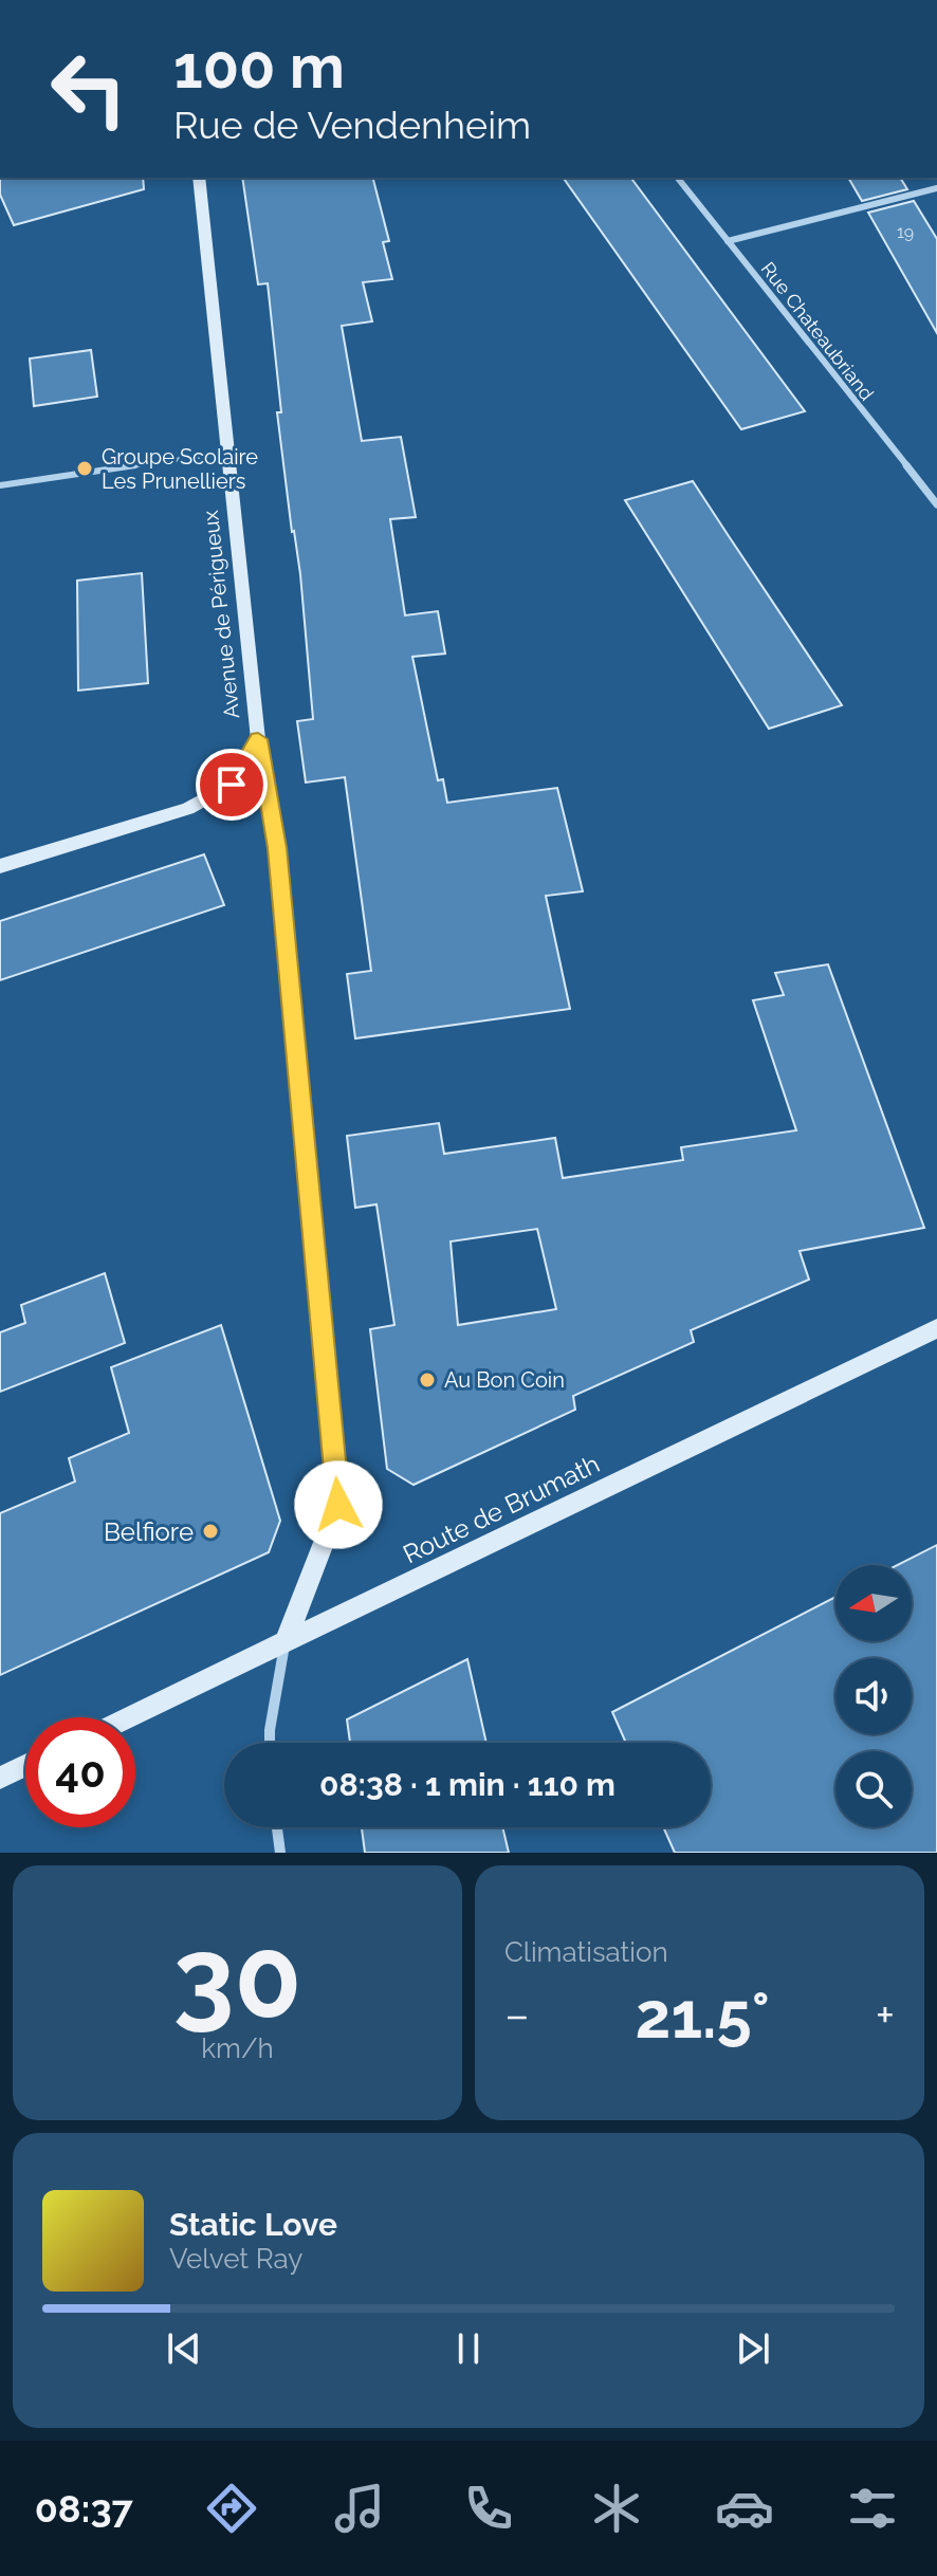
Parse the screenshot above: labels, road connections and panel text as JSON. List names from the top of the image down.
{
  "streets": {
    "street": ["Rue Chateaubriand", "Avenue de Périgueux", "Route de Brumath"]
  },
  "crossings": [
    ["Avenue de Périgueux", "Route de Brumath"]
  ],
  "places": ["Groupe Scolaire Les Prunelliers", "Au Bon Coin", "Belfiore"],
  "house_numbers": ["19"],
  "north": "left",
  "page": {
    "turn": ["100 m", "Rue de Vendenheim"],
    "limit": "40",
    "trip": "08:38 · 1 min · 110 m",
    "tile": [
      ["30", "km/h"],
      "Climatisation"
    ],
    "heat": ["−", "21.5°", "+"],
    "song": ["Static Love", "Velvet Ray"],
    "tabs": "08:37"
  }
}
